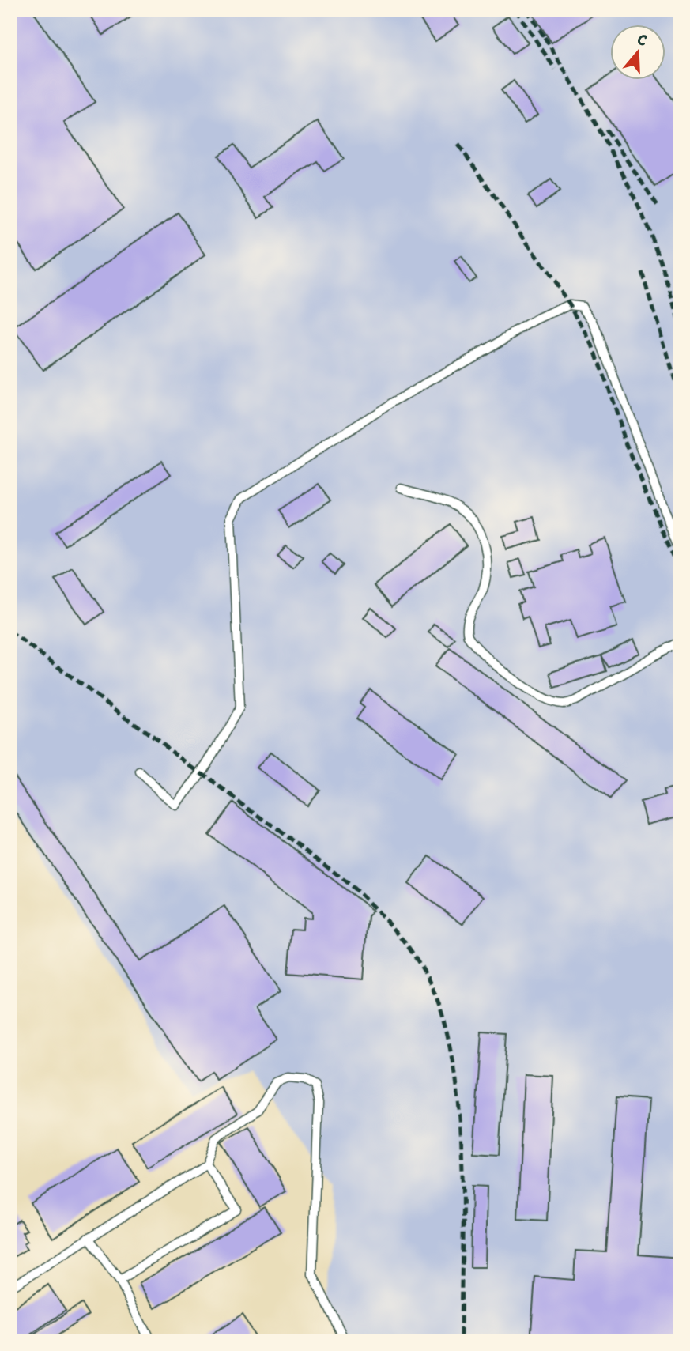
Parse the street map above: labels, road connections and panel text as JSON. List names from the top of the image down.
{
  "north": "top"
}
